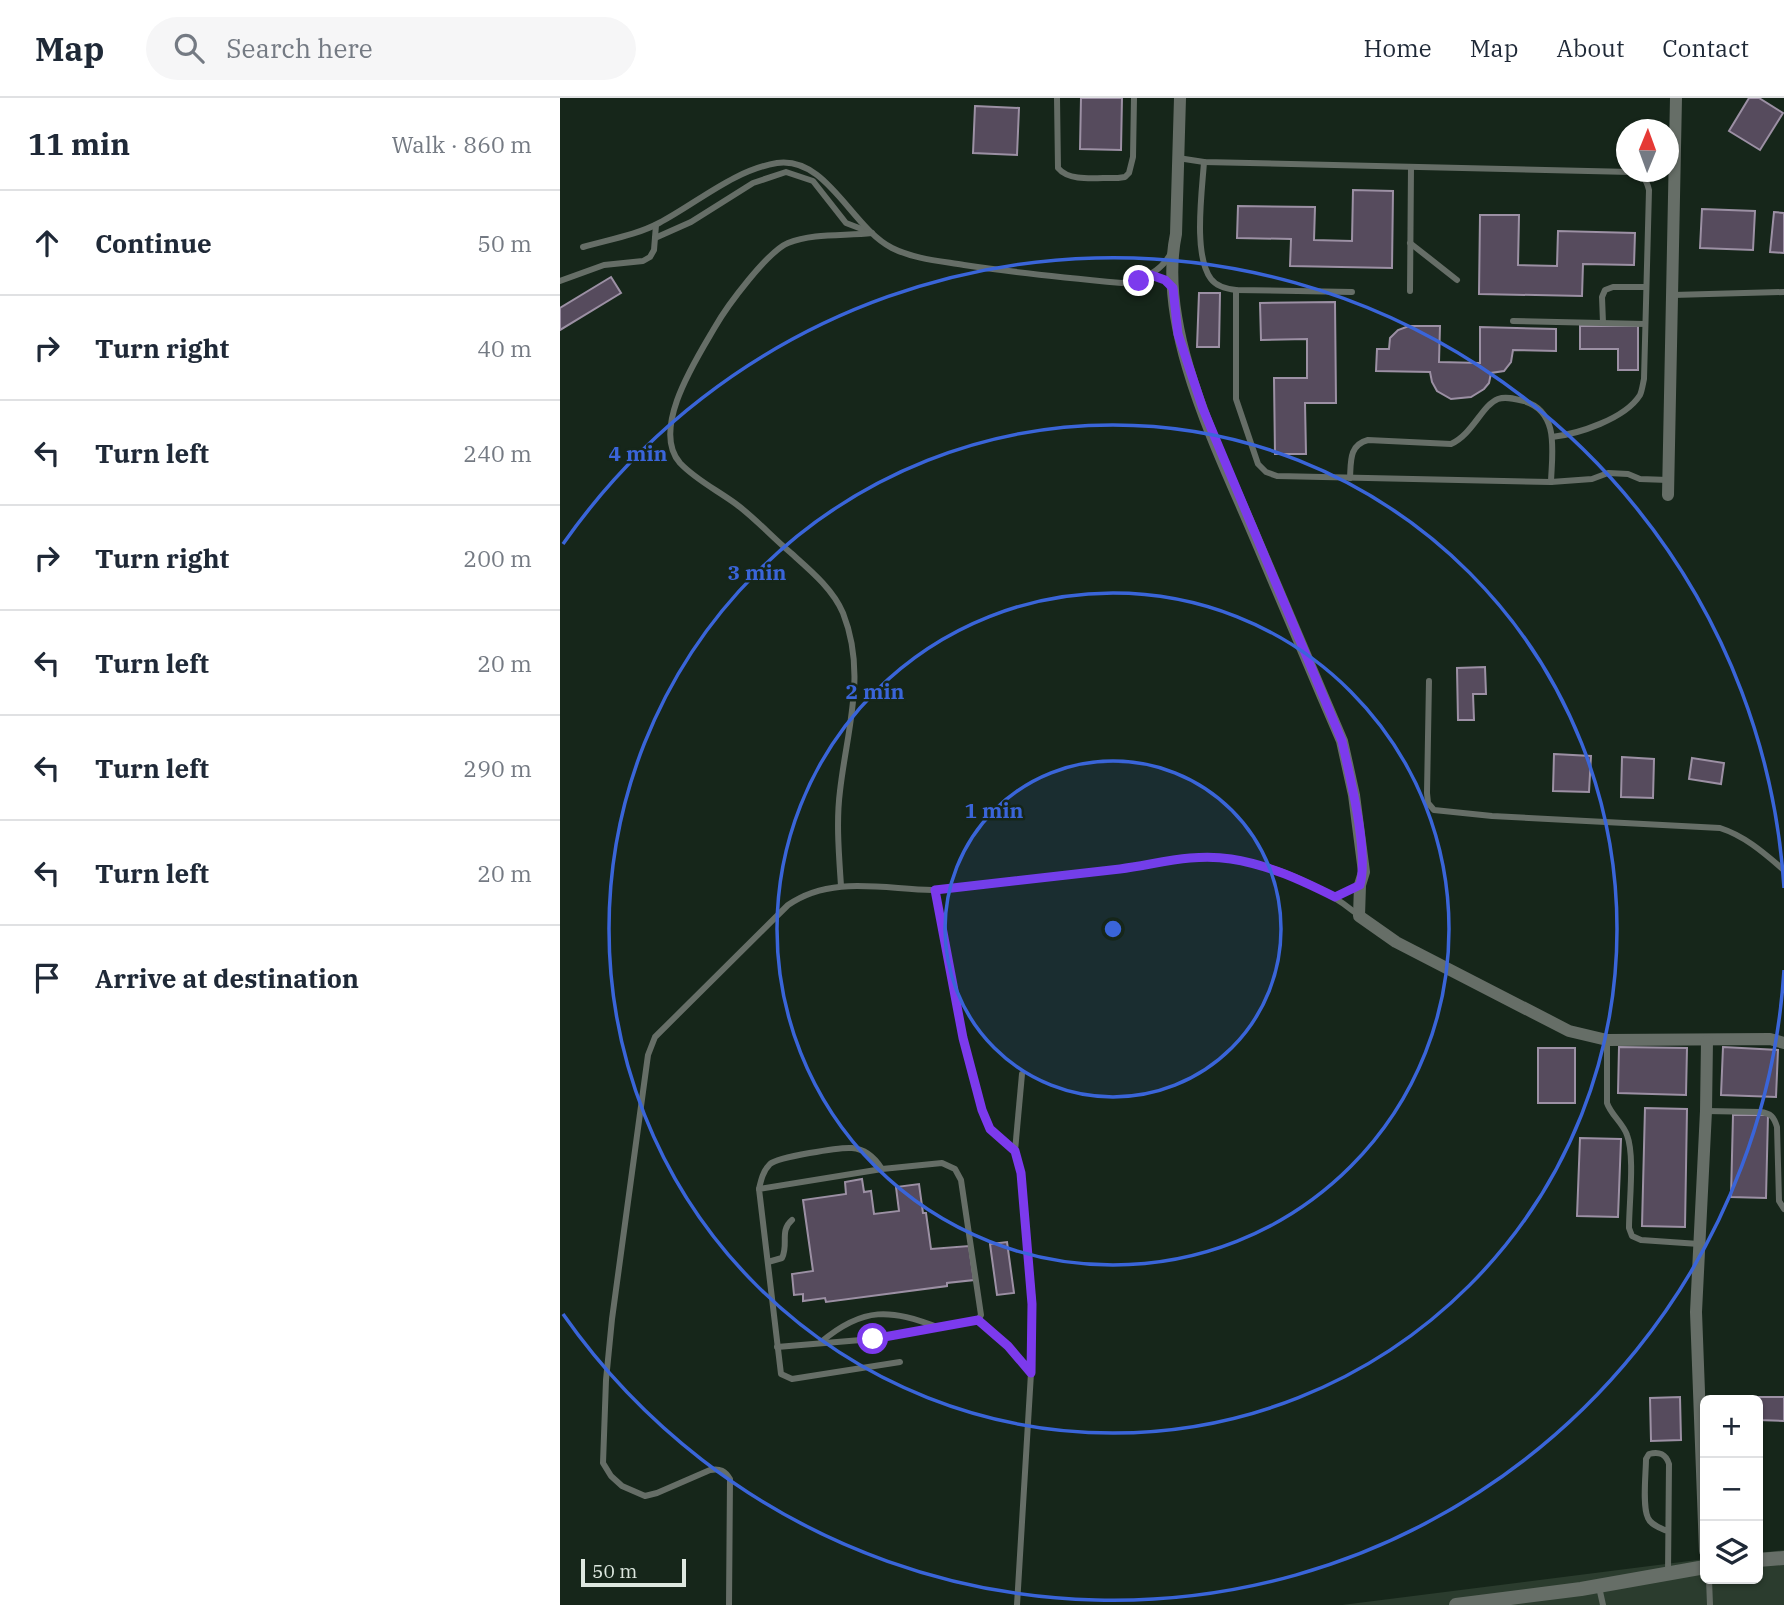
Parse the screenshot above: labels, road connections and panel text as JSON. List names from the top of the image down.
{
  "scale_bar": "50 m",
  "north": "top",
  "page": {
    "header": "Map",
    "search": "Search here",
    "nav": [
      "Home",
      "Map",
      "About",
      "Contact"
    ],
    "heading": ["11 min", "Walk · 860 m"],
    "list": [
      ["Continue", "50 m"],
      ["Turn right", "40 m"],
      ["Turn left", "240 m"],
      ["Turn right", "200 m"],
      ["Turn left", "20 m"],
      ["Turn left", "290 m"],
      ["Turn left", "20 m"],
      "Arrive at destination"
    ],
    "map_buttons": ["+", "−"],
    "scale": "50 m"
  },
  "rings": [
    "4 min",
    "3 min",
    "2 min",
    "1 min"
  ]
}
